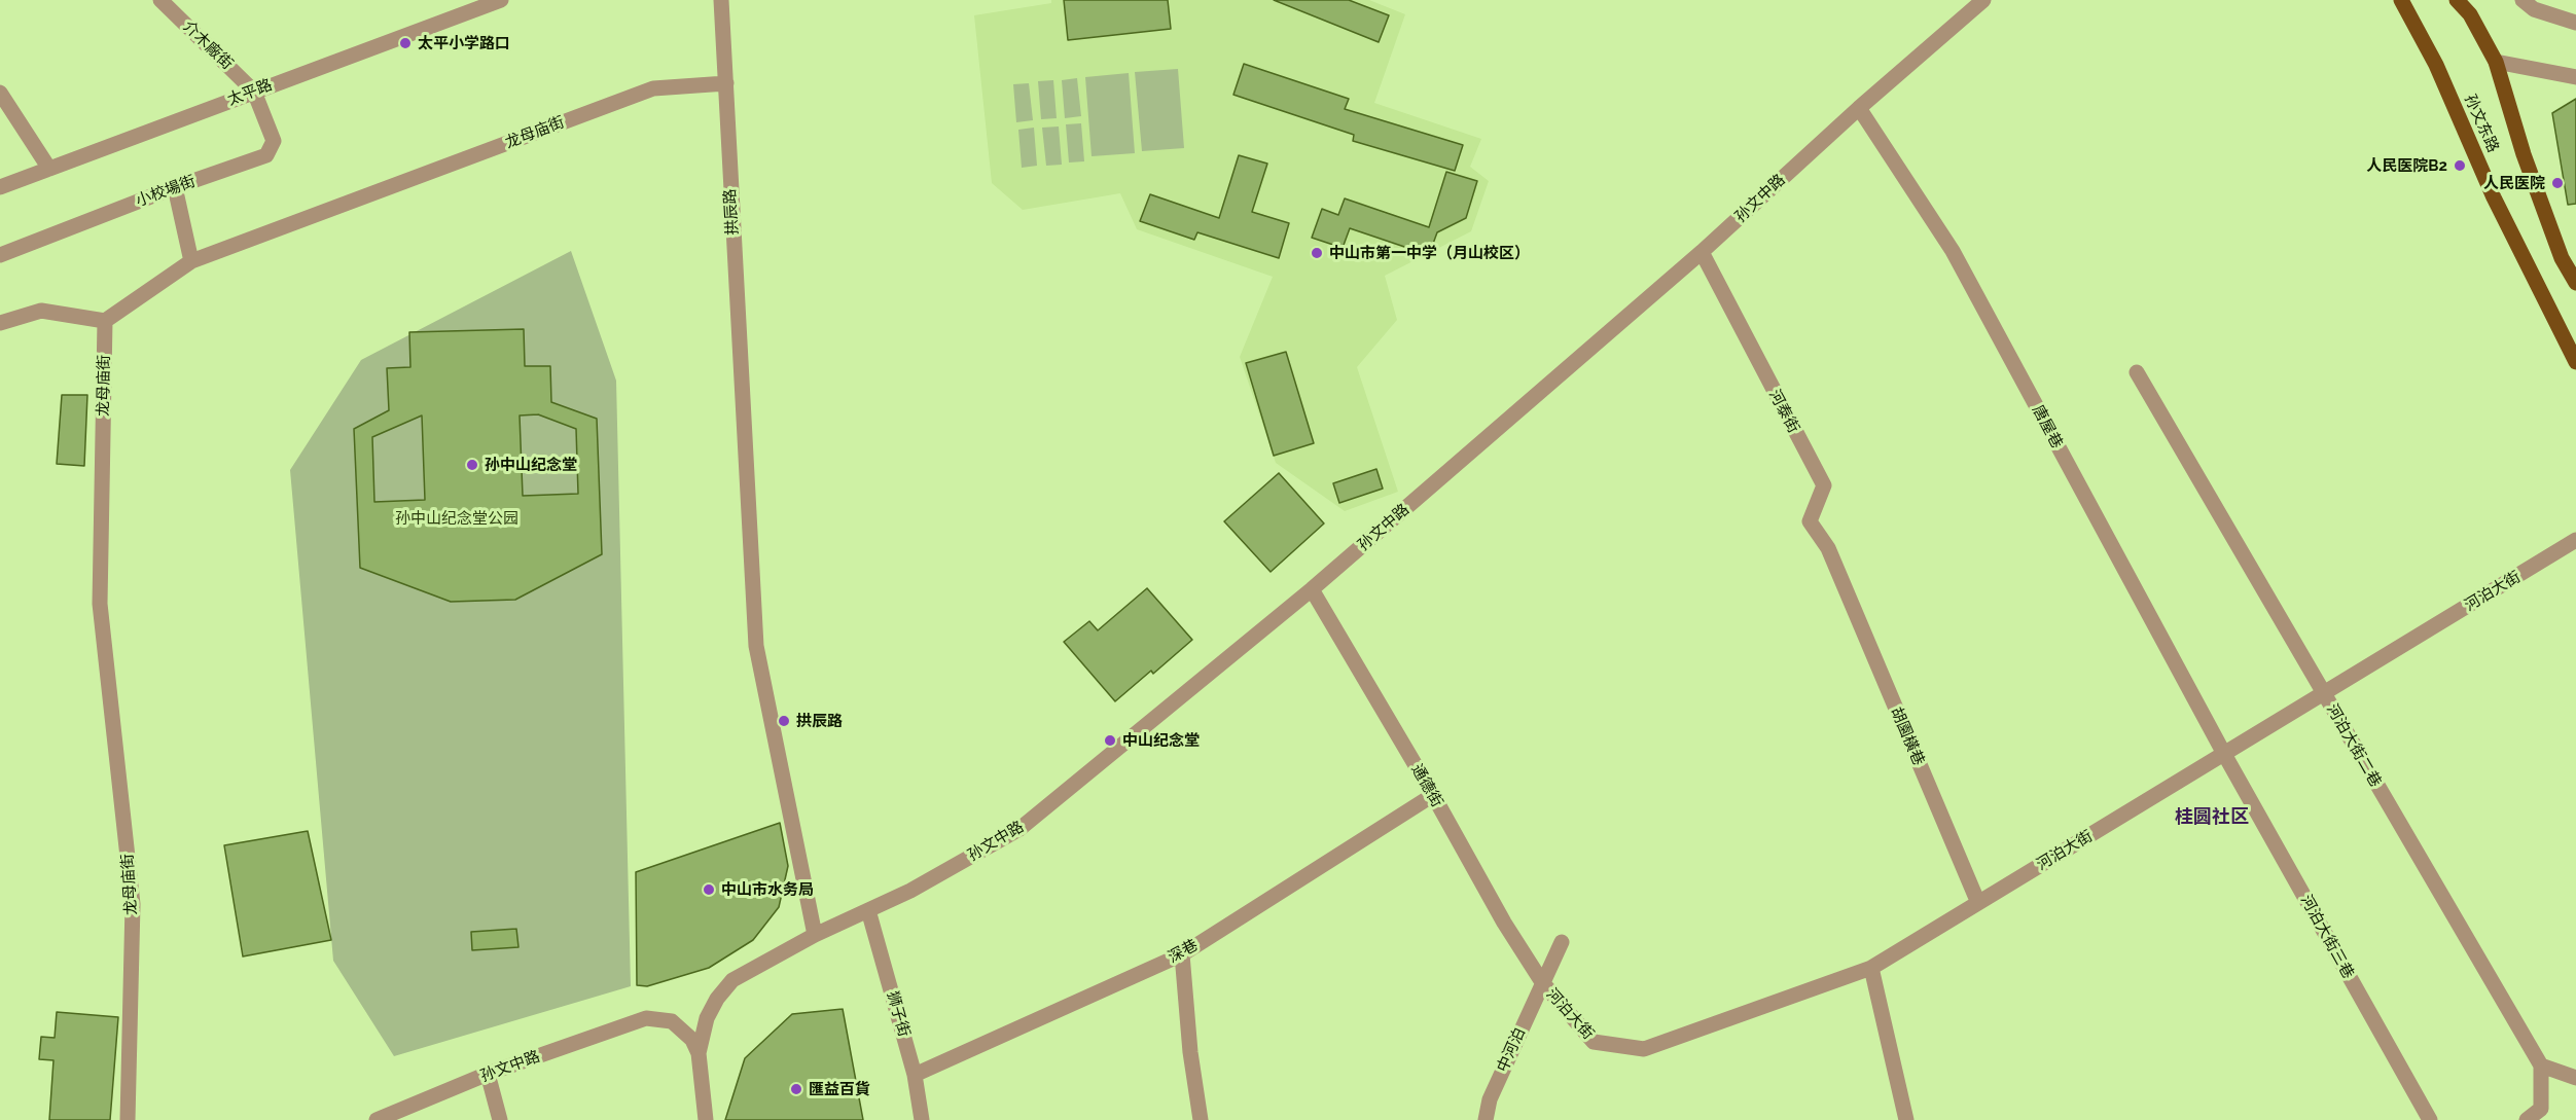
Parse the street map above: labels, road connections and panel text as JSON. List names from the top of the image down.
{
  "streets": {
    "main road": ["孙文东路"],
    "street": [
      "介木廠街",
      "太平路",
      "龙母庙街",
      "小校場街",
      "孙文中路",
      "拱辰路",
      "河泰街",
      "唐屋巷",
      "河泊大街",
      "胡園橫巷",
      "河泊大街二巷",
      "通德街",
      "河泊大街三巷",
      "深巷",
      "狮子街",
      "中河泊"
    ]
  },
  "crossings": [
    ["介木廠街", "太平路"],
    ["介木廠街", "小校場街"],
    ["太平路", "小校場街"],
    ["龙母庙街", "拱辰路"],
    ["孙文中路", "拱辰路"],
    ["孙文中路", "河泰街"],
    ["孙文中路", "唐屋巷"],
    ["孙文中路", "通德街"],
    ["孙文中路", "狮子街"],
    ["河泰街", "胡園橫巷"],
    ["唐屋巷", "河泊大街"],
    ["唐屋巷", "河泊大街三巷"],
    ["河泊大街", "胡園橫巷"],
    ["河泊大街", "河泊大街二巷"],
    ["河泊大街", "通德街"],
    ["河泊大街", "河泊大街三巷"],
    ["河泊大街", "中河泊"],
    ["通德街", "深巷"],
    ["通德街", "中河泊"],
    ["深巷", "狮子街"]
  ],
  "districts": ["桂圆社区"],
  "parks": ["孙中山纪念堂公园"],
  "places": [
    "太平小学路口",
    "人民医院B2",
    "人民医院",
    "中山市第一中学（月山校区）",
    "孙中山纪念堂",
    "拱辰路",
    "中山纪念堂",
    "中山市水务局",
    "匯益百貨"
  ]
}
